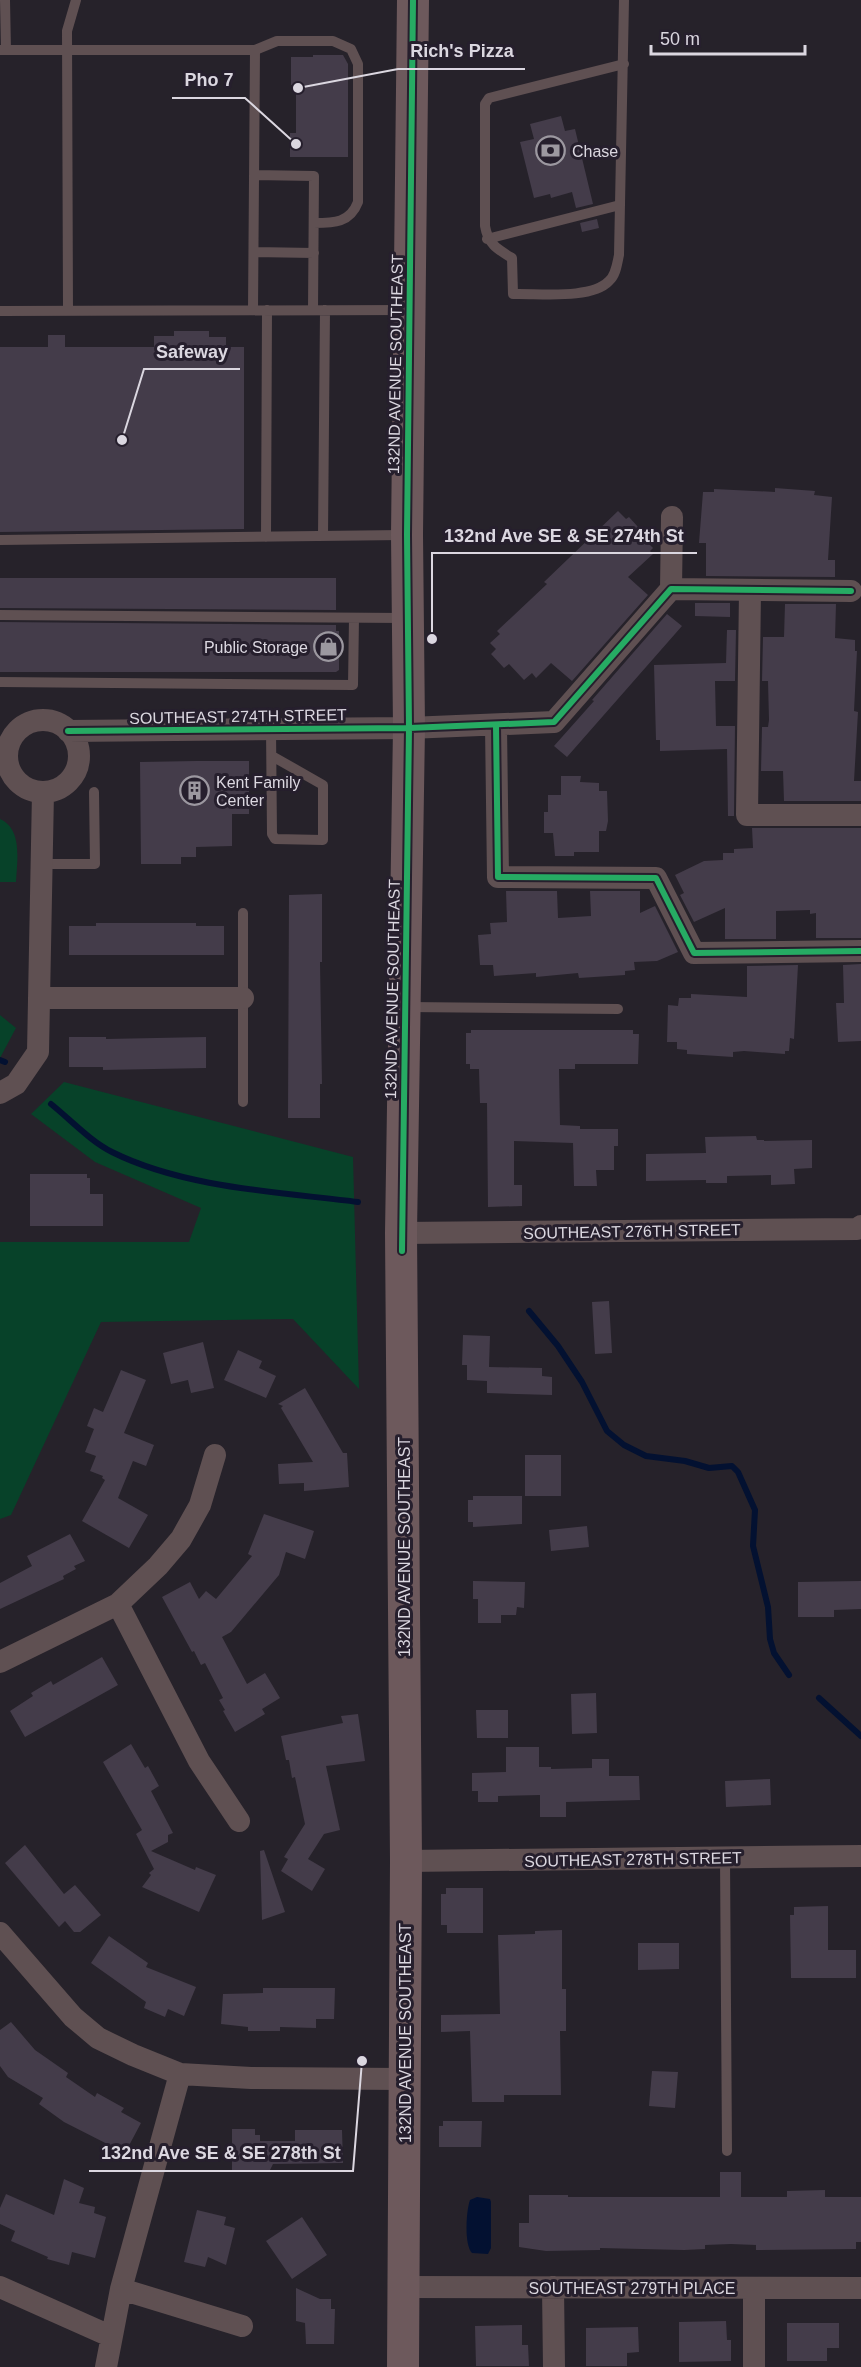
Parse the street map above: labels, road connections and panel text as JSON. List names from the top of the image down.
{
  "streets": {
    "main road": ["132ND AVENUE SOUTHEAST"],
    "street": [
      "SOUTHEAST 274TH STREET",
      "SOUTHEAST 276TH STREET",
      "SOUTHEAST 278TH STREET",
      "SOUTHEAST 279TH PLACE"
    ]
  },
  "crossings": [
    ["132ND AVENUE SOUTHEAST", "SOUTHEAST 274TH STREET"],
    ["132ND AVENUE SOUTHEAST", "SOUTHEAST 276TH STREET"],
    ["132ND AVENUE SOUTHEAST", "SOUTHEAST 278TH STREET"],
    ["132ND AVENUE SOUTHEAST", "SOUTHEAST 279TH PLACE"]
  ],
  "places": {
    "other": [
      "Rich's Pizza",
      "Pho 7",
      "Safeway",
      "132nd Ave SE & SE 274th St",
      "132nd Ave SE & SE 278th St"
    ],
    "bank": ["Chase"],
    "shop": ["Public Storage"],
    "building": ["Kent Family Center"]
  },
  "scale_bar": "50 m"
}
